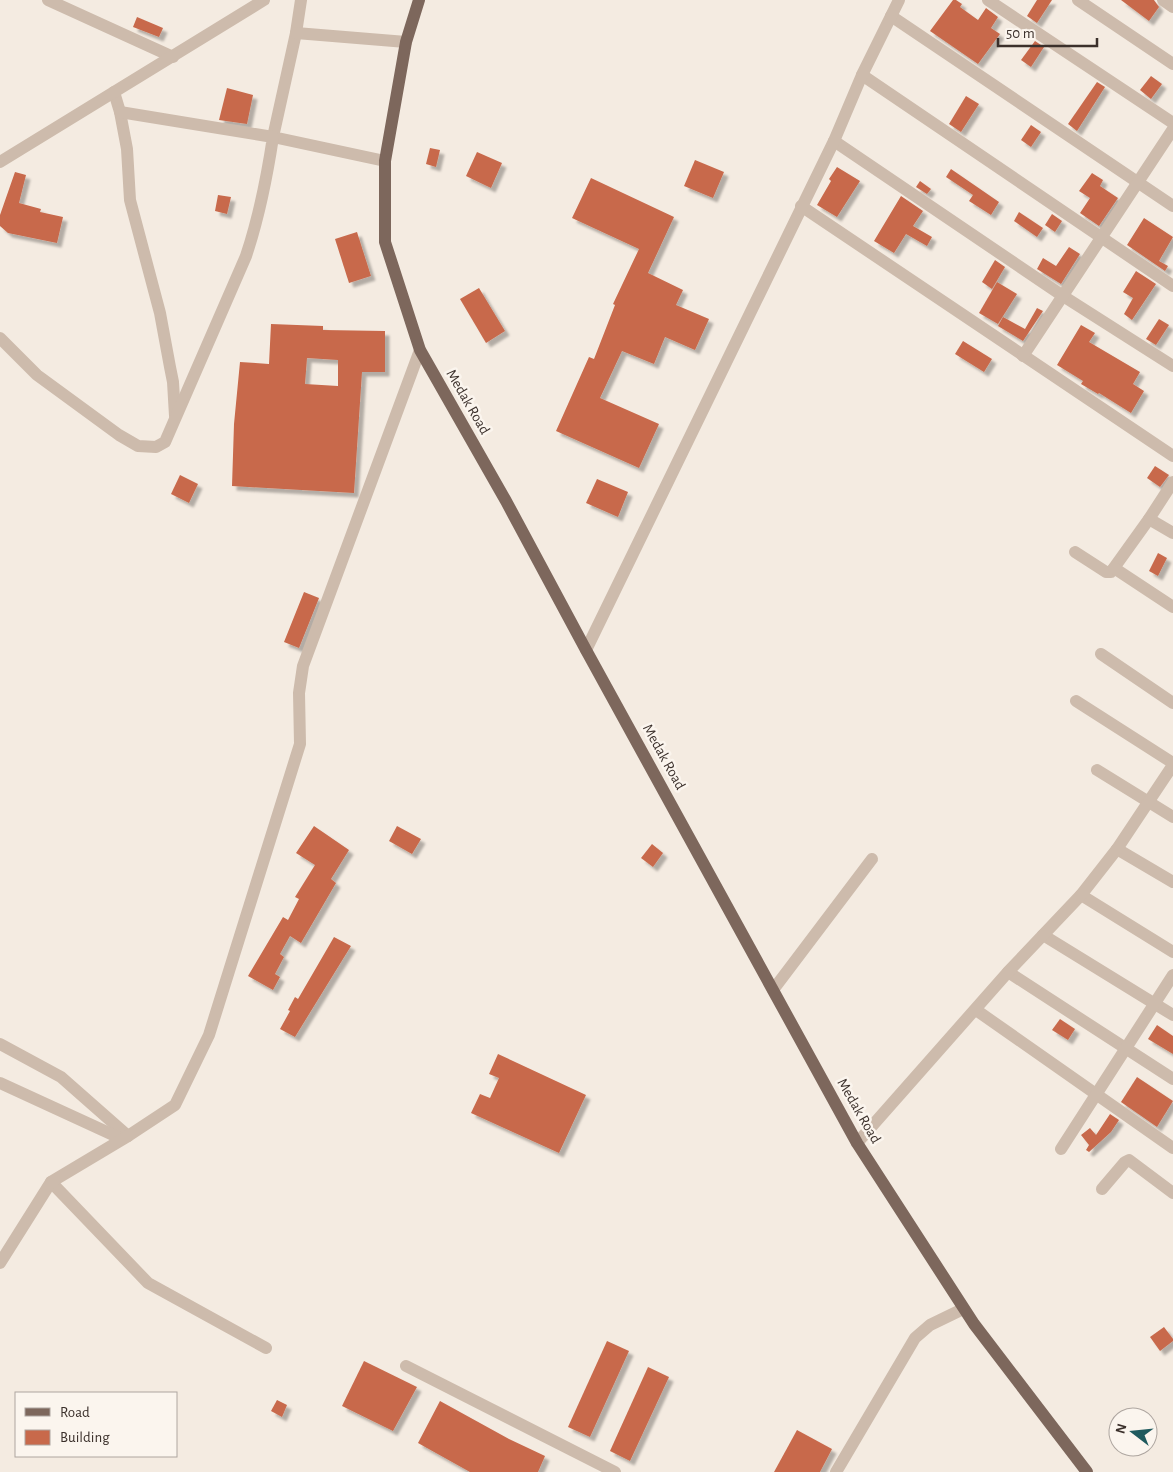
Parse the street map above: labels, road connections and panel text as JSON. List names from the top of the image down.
{
  "streets": {
    "main road": ["Medak Road"]
  },
  "legend": ["Road", "Building"],
  "scale_bar": "50 m",
  "north": "left"
}
